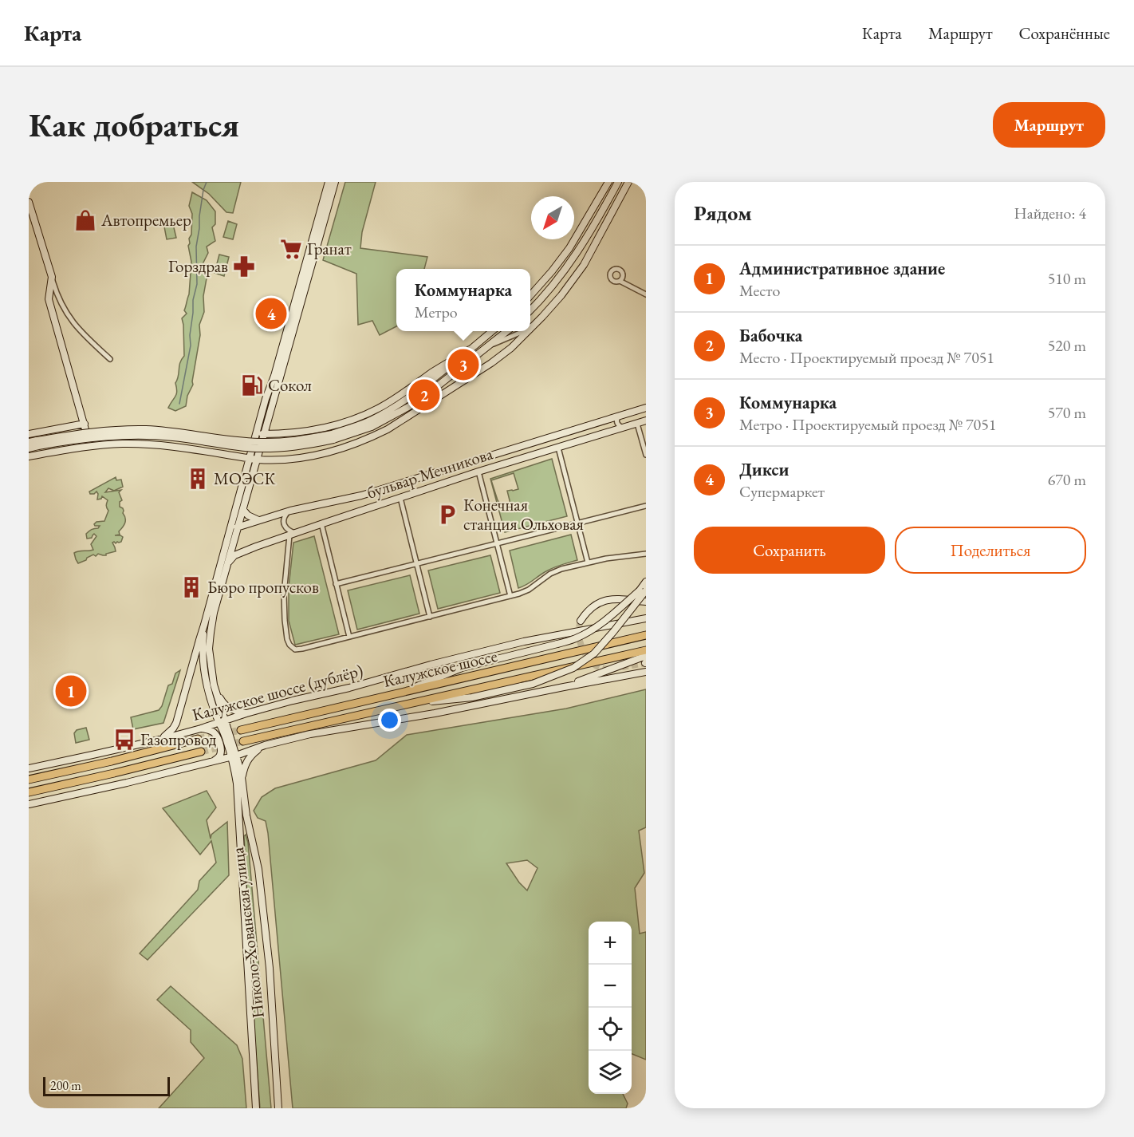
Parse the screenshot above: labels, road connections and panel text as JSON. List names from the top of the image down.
{
  "streets": {
    "highway": ["Калужское шоссе"],
    "main road": ["бульвар Мечникова", "Калужское шоссе (дублёр)", "Николо-Хованская улица"]
  },
  "places": {
    "shop": ["Автопремьер"],
    "supermarket": ["Гранат"],
    "pharmacy": ["Горздрав"],
    "fuel station": ["Сокол"],
    "building": ["МОЭСК", "Бюро пропусков"],
    "parking": ["Конечная станция Ольховая"],
    "bus stop": ["Газопровод"]
  },
  "scale_bar": "200 m",
  "north": "bottom left",
  "page": {
    "header": "Карта",
    "nav": ["Карта", "Маршрут", "Сохранённые"],
    "buttons": [
      "Маршрут",
      ["Сохранить", "Поделиться"]
    ],
    "title": "Как добраться",
    "heading": ["Рядом", "Найдено: 4"],
    "list": [
      {
        "mark": "1",
        "name": "Административное здание",
        "note": "Место",
        "value": "510 m"
      },
      {
        "mark": "2",
        "name": "Бабочка",
        "note": "Место · Проектируемый проезд № 7051",
        "value": "520 m"
      },
      {
        "mark": "3",
        "name": "Коммунарка",
        "note": "Метро · Проектируемый проезд № 7051",
        "value": "570 m"
      },
      {
        "mark": "4",
        "name": "Дикси",
        "note": "Супермаркет",
        "value": "670 m"
      }
    ],
    "popup": ["Коммунарка", "Метро"],
    "pins": [
      "4",
      "3",
      "2",
      "1"
    ],
    "map_buttons": ["+", "−"],
    "scale": "200 m"
  }
}
